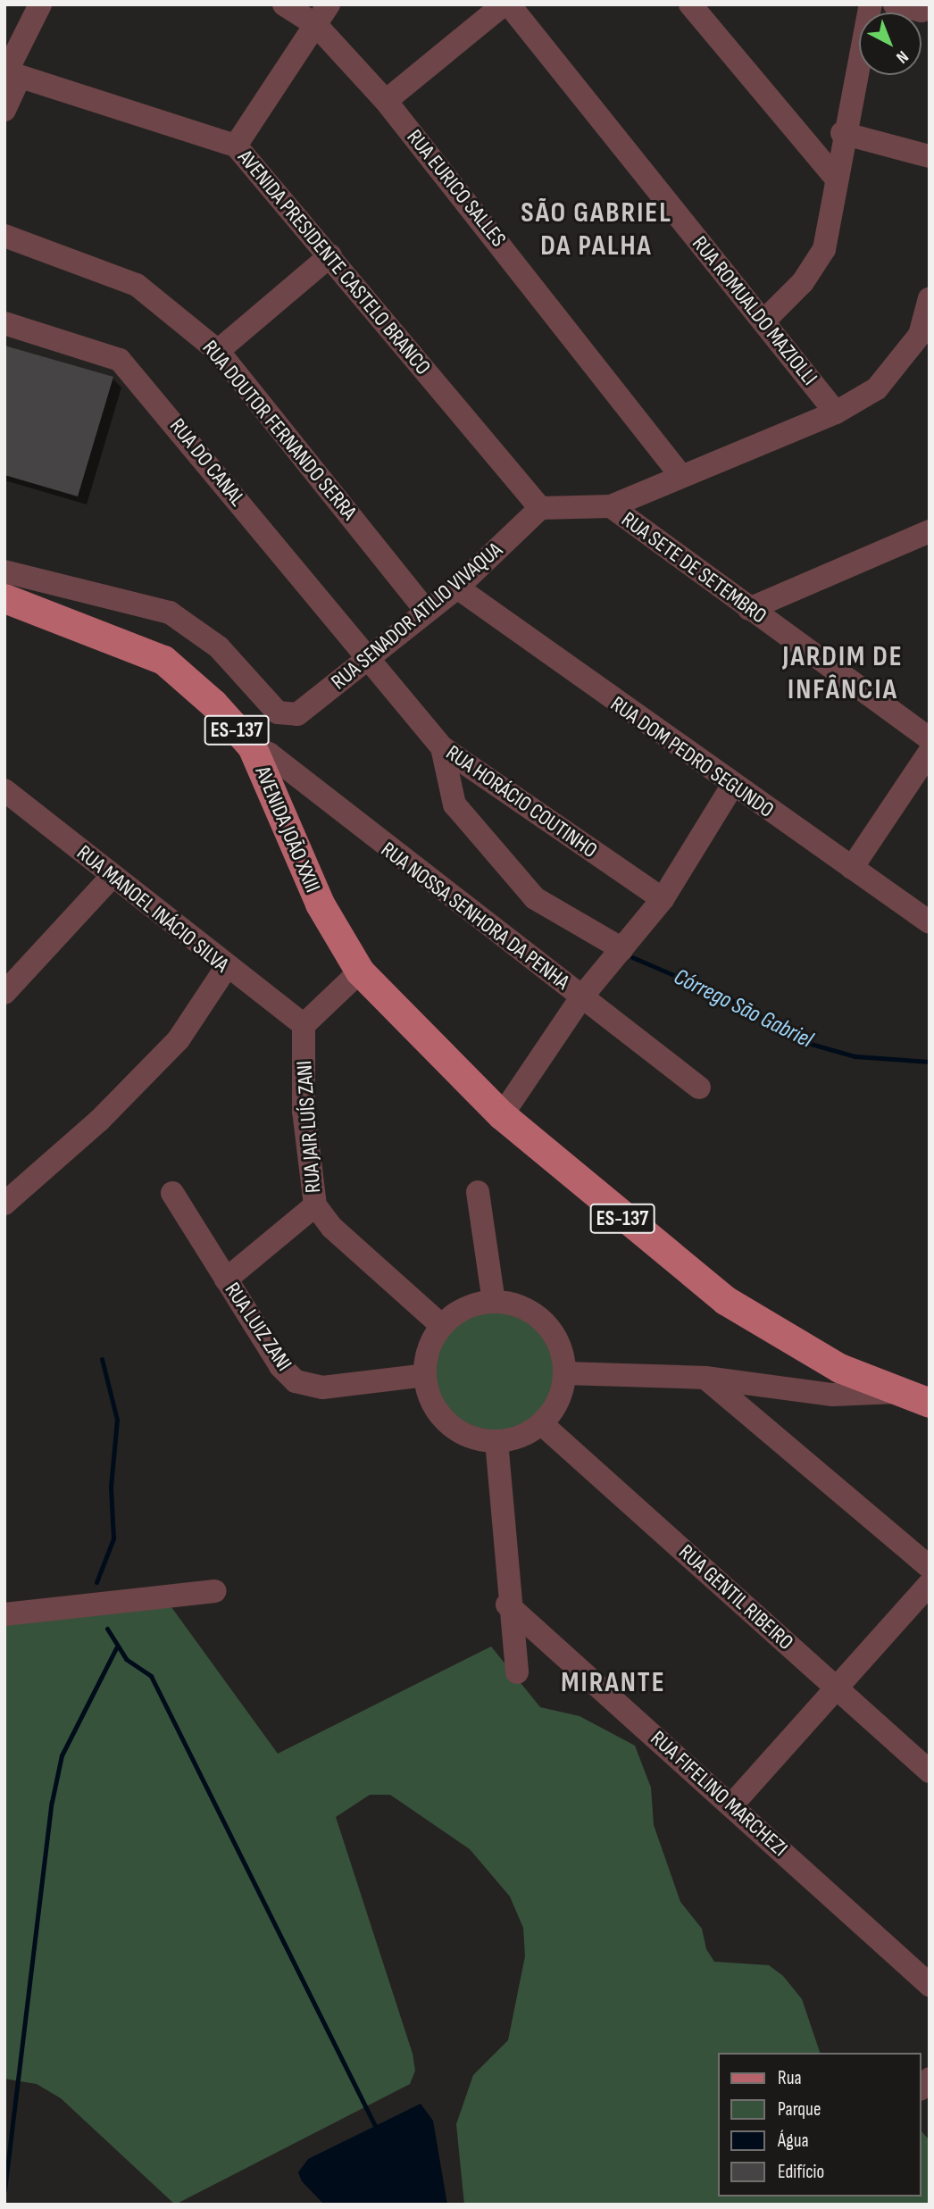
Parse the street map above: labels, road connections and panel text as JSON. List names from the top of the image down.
{
  "streets": {
    "main road": ["ES-137", "AVENIDA JOÃO XXIII"],
    "street": [
      "RUA EURICO SALLES",
      "AVENIDA PRESIDENTE CASTELO BRANCO",
      "RUA ROMUALDO MAZIOLLI",
      "RUA DOUTOR FERNANDO SERRA",
      "RUA DO CANAL",
      "RUA SETE DE SETEMBRO",
      "RUA SENADOR ATILIO VIVAQUA",
      "RUA DOM PEDRO SEGUNDO",
      "RUA HORÁCIO COUTINHO",
      "RUA MANOEL INÁCIO SILVA",
      "RUA NOSSA SENHORA DA PENHA",
      "RUA JAIR LUÍS ZANI",
      "RUA LUIZ ZANI",
      "RUA GENTIL RIBEIRO",
      "RUA FIFELINO MARCHEZI"
    ]
  },
  "crossings": [
    ["AVENIDA PRESIDENTE CASTELO BRANCO", "RUA SENADOR ATILIO VIVAQUA"],
    ["RUA DOUTOR FERNANDO SERRA", "RUA SENADOR ATILIO VIVAQUA"],
    ["RUA DO CANAL", "RUA SENADOR ATILIO VIVAQUA"],
    ["RUA DO CANAL", "RUA HORÁCIO COUTINHO"],
    ["RUA SENADOR ATILIO VIVAQUA", "RUA DOM PEDRO SEGUNDO"],
    ["RUA SENADOR ATILIO VIVAQUA", "RUA HORÁCIO COUTINHO"],
    ["ES-137", "AVENIDA JOÃO XXIII"],
    ["AVENIDA JOÃO XXIII", "RUA NOSSA SENHORA DA PENHA"],
    ["RUA MANOEL INÁCIO SILVA", "RUA JAIR LUÍS ZANI"],
    ["RUA JAIR LUÍS ZANI", "RUA LUIZ ZANI"],
    ["RUA JAIR LUÍS ZANI", "RUA GENTIL RIBEIRO"],
    ["RUA LUIZ ZANI", "RUA GENTIL RIBEIRO"]
  ],
  "districts": ["SÃO GABRIEL DA PALHA", "JARDIM DE INFÂNCIA", "MIRANTE"],
  "water": ["Córrego São Gabriel"],
  "legend": [
    "Rua",
    "Parque",
    "Água",
    "Edifício"
  ],
  "north": "bottom right"
}
